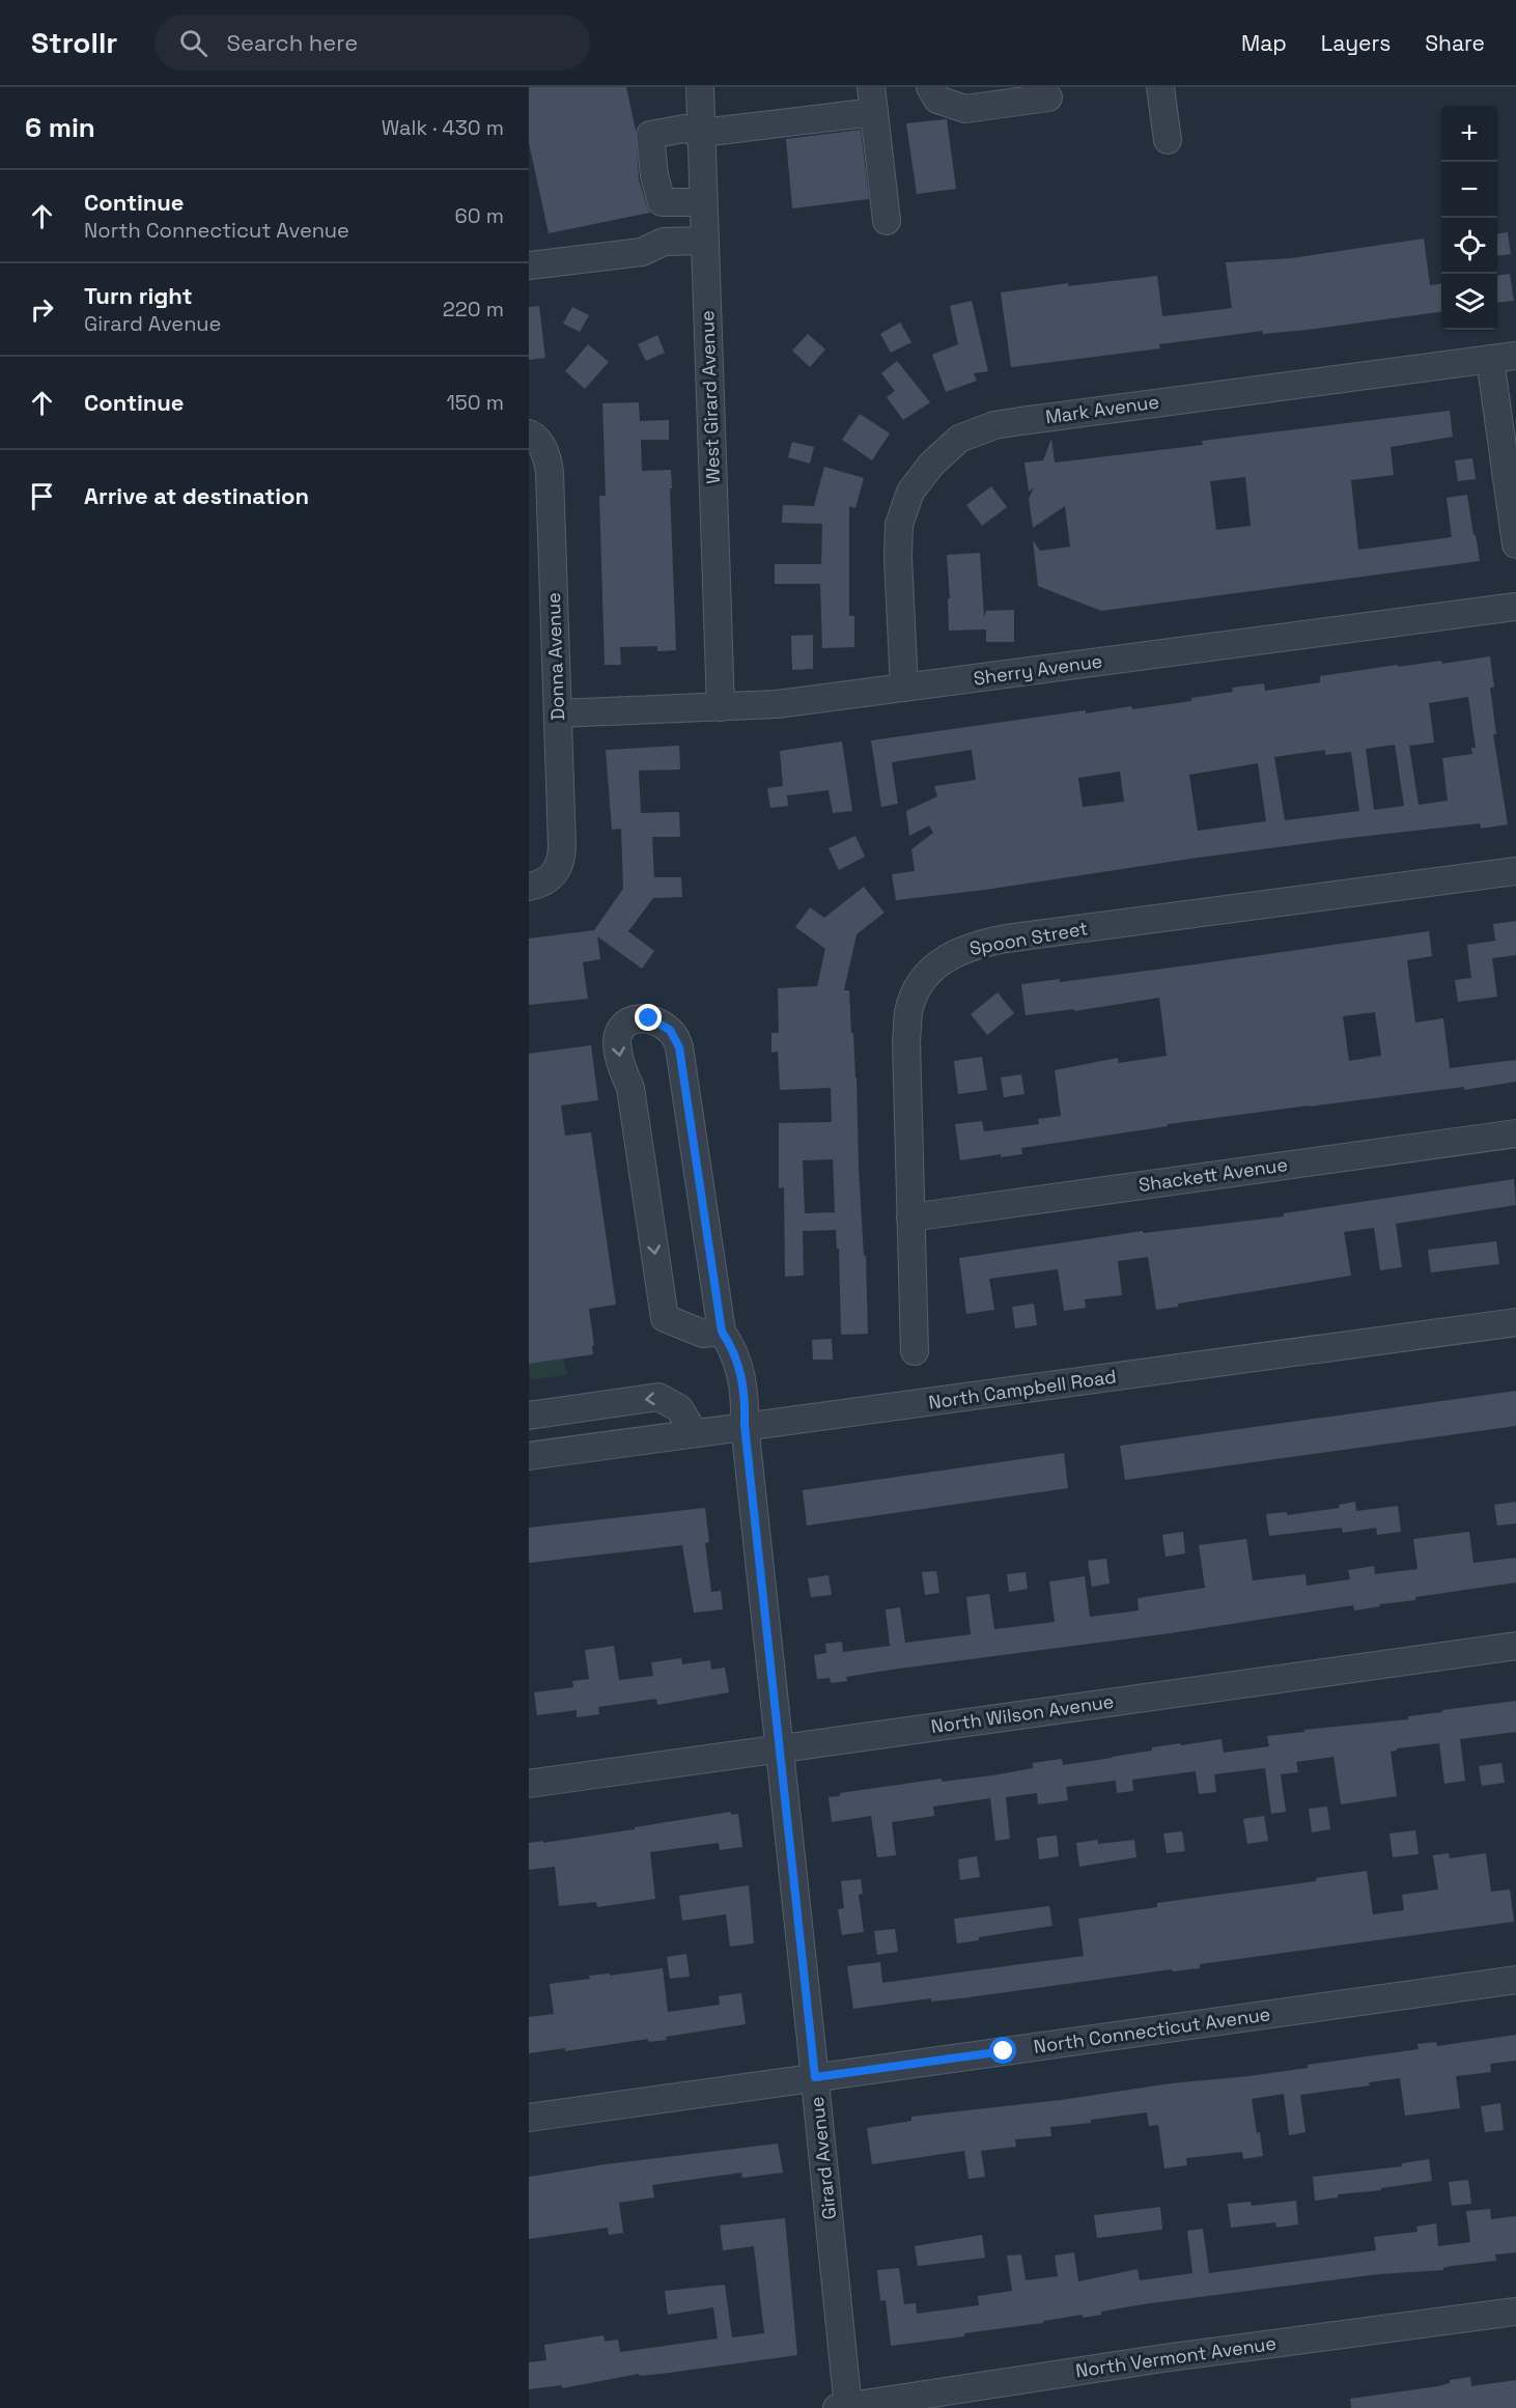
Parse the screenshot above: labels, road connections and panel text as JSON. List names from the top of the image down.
{
  "streets": {
    "street": [
      "West Girard Avenue",
      "Mark Avenue",
      "Donna Avenue",
      "Sherry Avenue",
      "Spoon Street",
      "Shackett Avenue",
      "North Campbell Road",
      "North Wilson Avenue",
      "North Connecticut Avenue",
      "Girard Avenue",
      "North Vermont Avenue"
    ]
  },
  "crossings": [
    ["West Girard Avenue", "Sherry Avenue"],
    ["Mark Avenue", "Sherry Avenue"],
    ["Donna Avenue", "Sherry Avenue"],
    ["Spoon Street", "Shackett Avenue"],
    ["North Campbell Road", "Girard Avenue"],
    ["North Wilson Avenue", "Girard Avenue"],
    ["North Connecticut Avenue", "Girard Avenue"],
    ["Girard Avenue", "North Vermont Avenue"]
  ],
  "page": {
    "header": "Strollr",
    "search": "Search here",
    "nav": ["Map", "Layers", "Share"],
    "heading": ["6 min", "Walk · 430 m"],
    "map_buttons": ["+", "−"],
    "list": [
      ["Continue", "North Connecticut Avenue", "60 m"],
      ["Turn right", "Girard Avenue", "220 m"],
      ["Continue", "150 m"],
      "Arrive at destination"
    ]
  }
}
